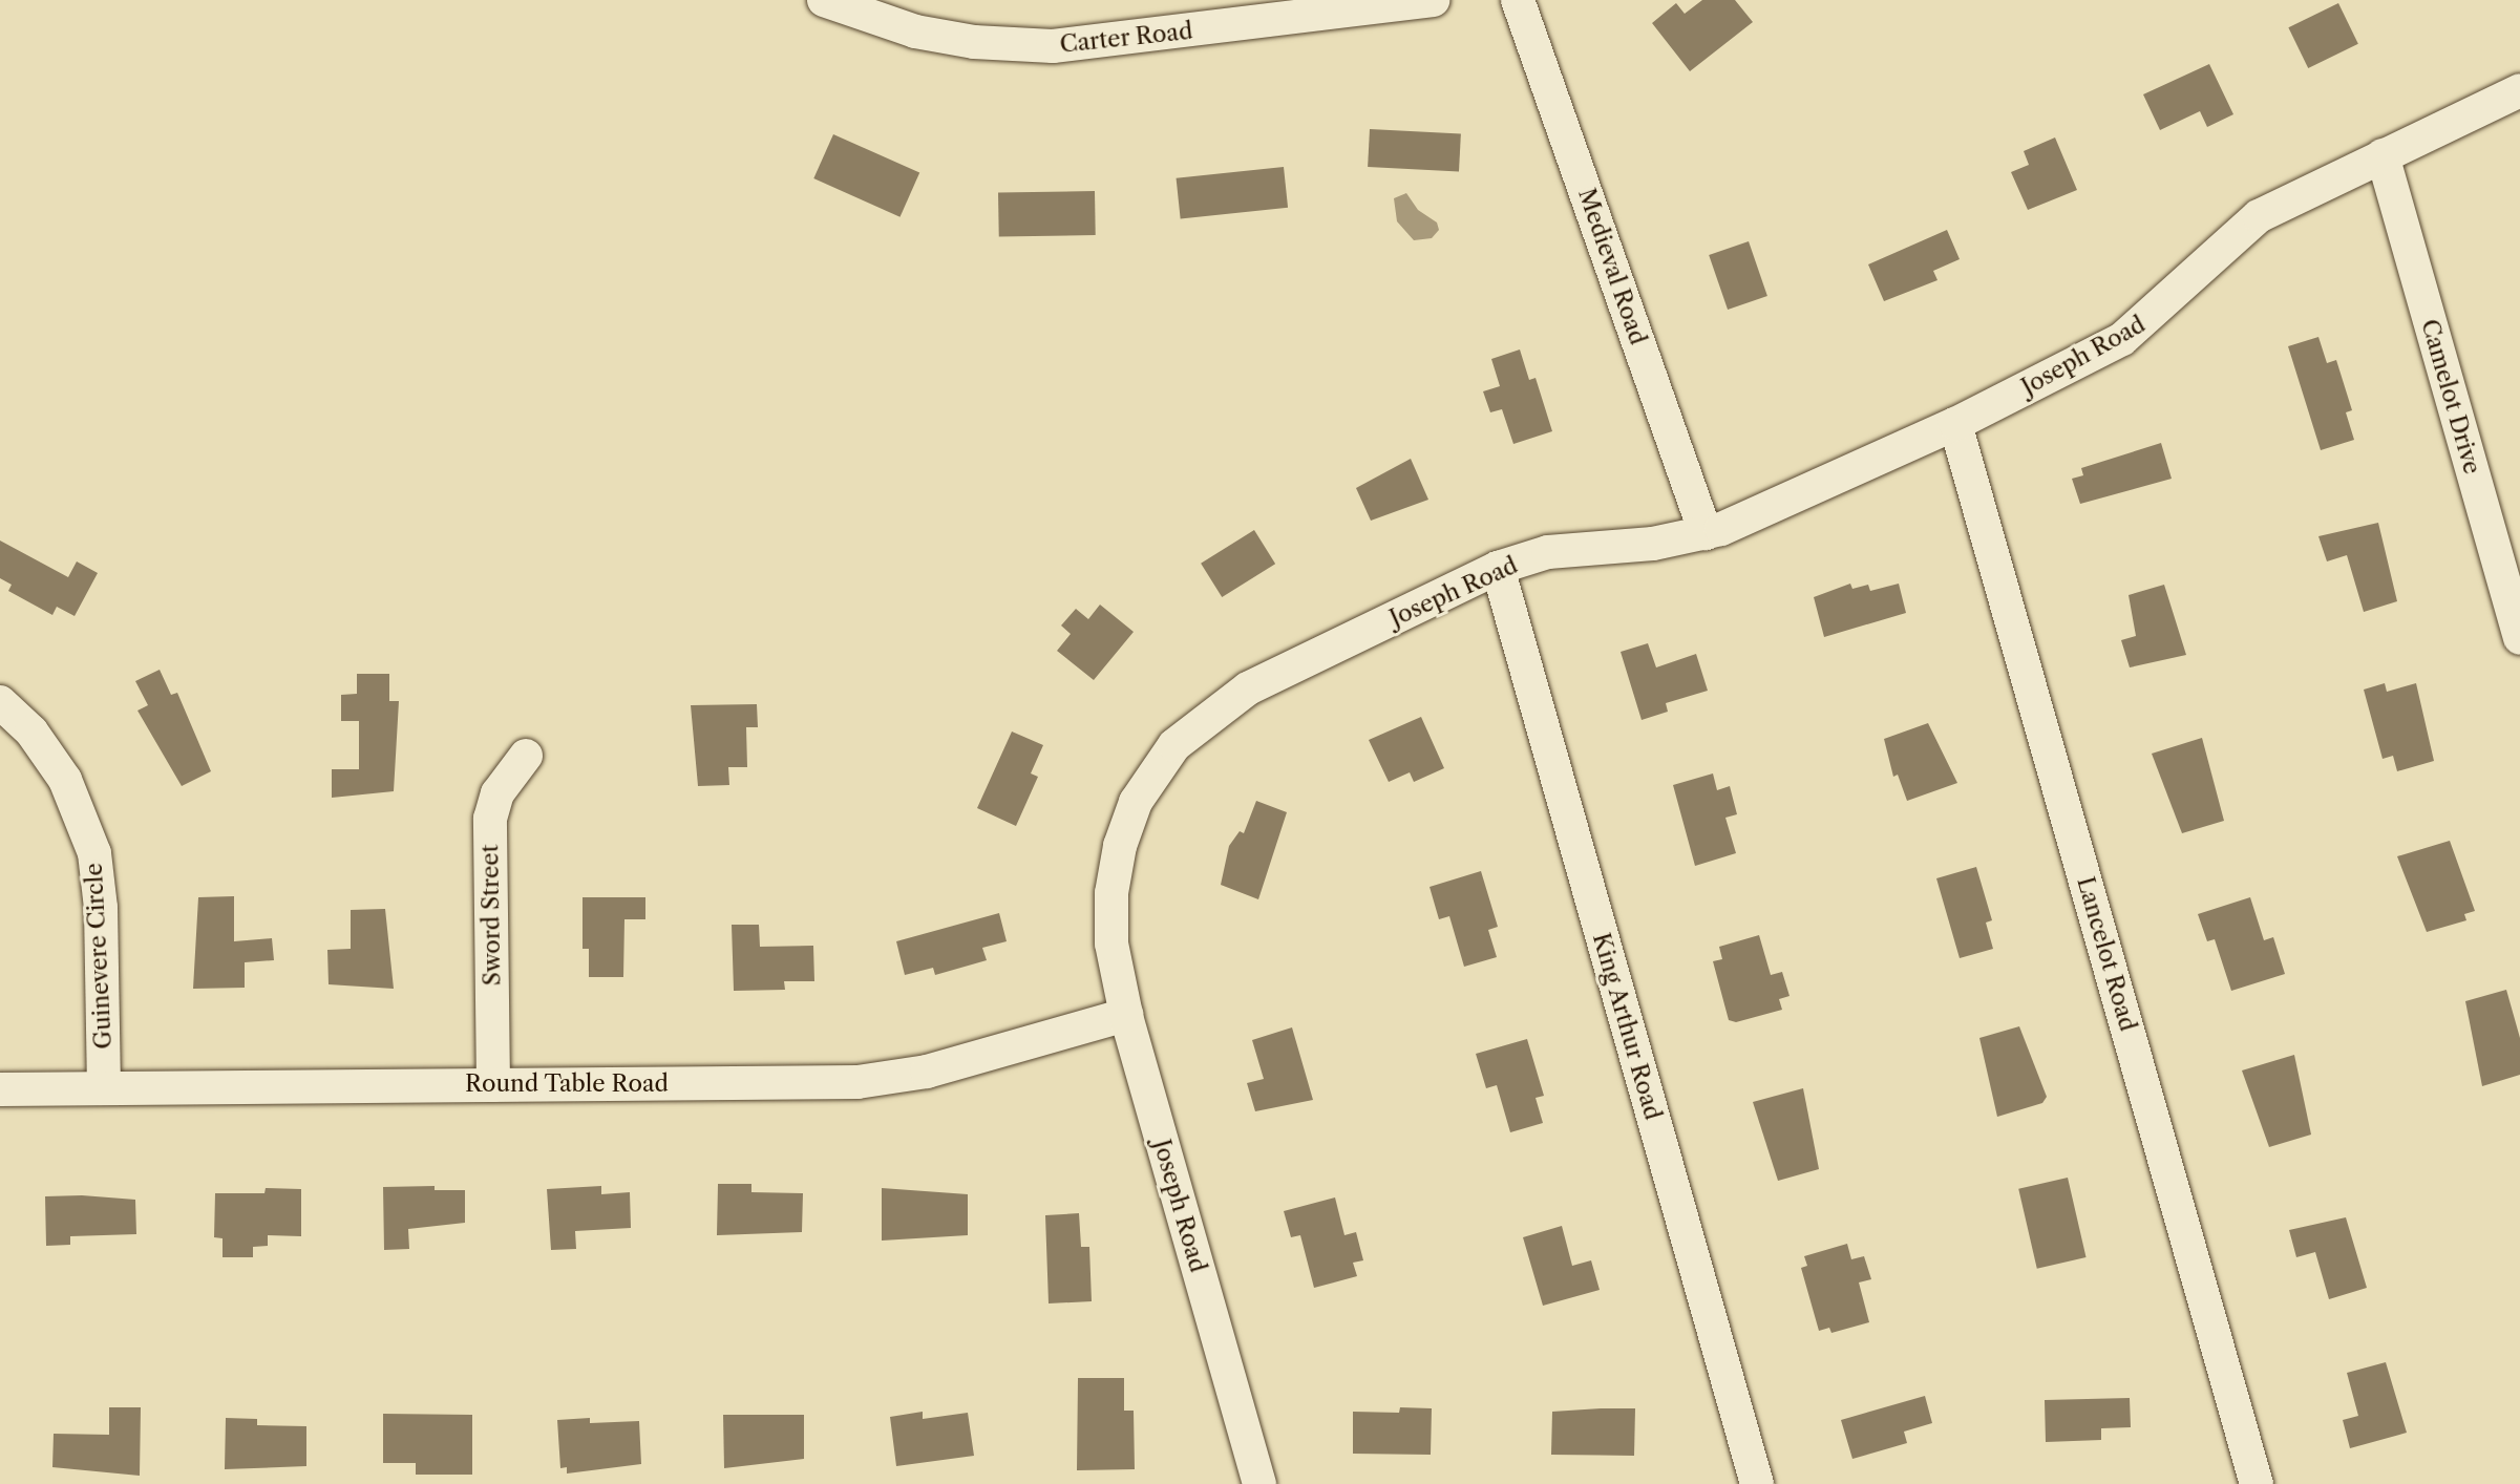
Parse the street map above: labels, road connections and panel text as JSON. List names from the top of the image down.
{
  "streets": {
    "street": [
      "Carter Road",
      "Medieval Road",
      "Joseph Road",
      "Camelot Drive",
      "Sword Street",
      "Lancelot Road",
      "Guinevere Circle",
      "King Arthur Road",
      "Round Table Road"
    ]
  },
  "crossings": [
    ["Medieval Road", "Joseph Road"],
    ["Joseph Road", "Camelot Drive"],
    ["Joseph Road", "Lancelot Road"],
    ["Joseph Road", "King Arthur Road"],
    ["Joseph Road", "Round Table Road"],
    ["Sword Street", "Round Table Road"],
    ["Guinevere Circle", "Round Table Road"]
  ]
}
